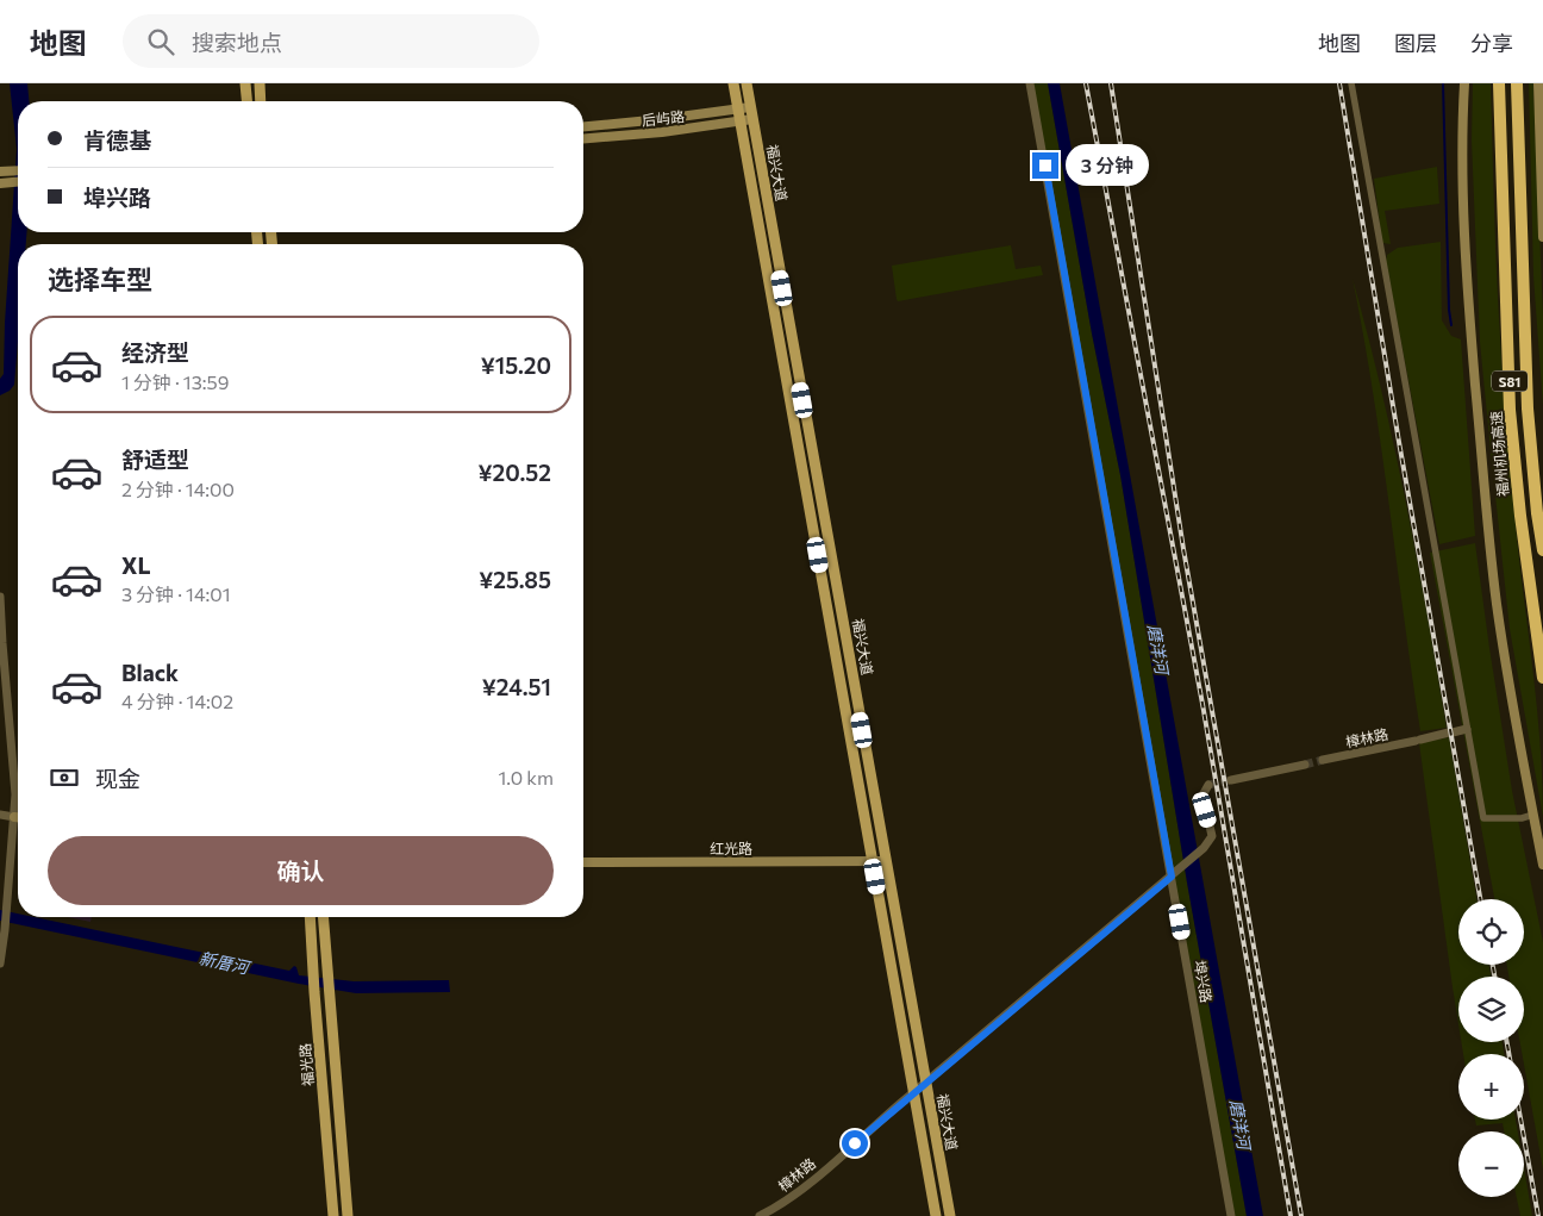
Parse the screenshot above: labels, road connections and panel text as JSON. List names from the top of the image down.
{
  "streets": {
    "highway": ["S81", "福州机场高速"],
    "main road": [
      "后屿路",
      "福兴大道",
      "红光路",
      "福光路"
    ],
    "street": ["樟林路", "埠兴路"]
  },
  "crossings": [
    ["后屿路", "福兴大道"],
    ["福兴大道", "樟林路"],
    ["福兴大道", "红光路"],
    ["樟林路", "埠兴路"]
  ],
  "water": ["磨洋河", "新厝河"],
  "page": {
    "header": "地图",
    "search": "搜索地点",
    "nav": ["地图", "图层", "分享"],
    "banner": ["肯德基", "埠兴路"],
    "bubble": "3 分钟",
    "heading": "选择车型",
    "list": [
      {
        "name": "经济型",
        "note": "1 分钟 · 13:59",
        "value": "¥15.20"
      },
      {
        "name": "舒适型",
        "note": "2 分钟 · 14:00",
        "value": "¥20.52"
      },
      {
        "name": "XL",
        "note": "3 分钟 · 14:01",
        "value": "¥25.85"
      },
      {
        "name": "Black",
        "note": "4 分钟 · 14:02",
        "value": "¥24.51"
      }
    ],
    "pay": ["现金", "1.0 km"],
    "buttons": "确认",
    "map_buttons": ["+", "−"]
  }
}
